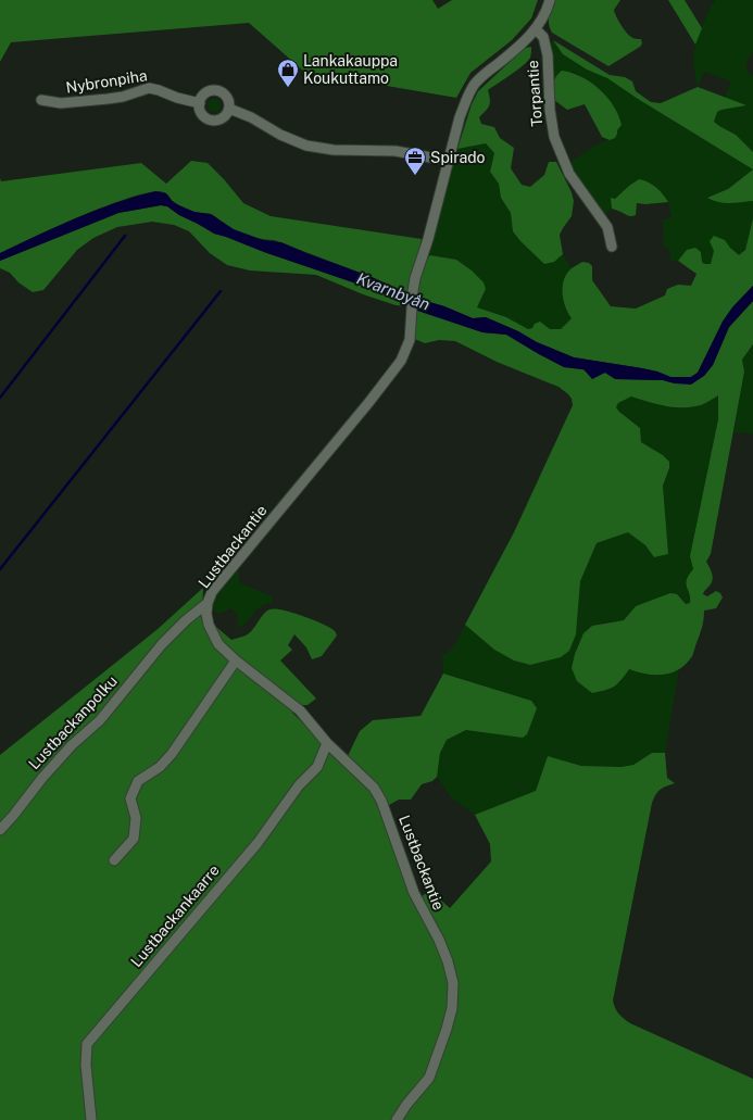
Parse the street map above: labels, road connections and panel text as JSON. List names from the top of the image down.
{
  "streets": {
    "street": [
      "Nybronpiha",
      "Torpantie",
      "Lustbackantie",
      "Lustbackanpolku",
      "Lustbackankaarre"
    ]
  },
  "crossings": [
    ["Torpantie", "Lustbackantie"],
    ["Lustbackantie", "Lustbackanpolku"],
    ["Lustbackantie", "Lustbackankaarre"]
  ],
  "water": ["Kvarnbyån"],
  "places": {
    "shop": ["Lankakauppa Koukuttamo"],
    "office": ["Spirado"]
  }
}
